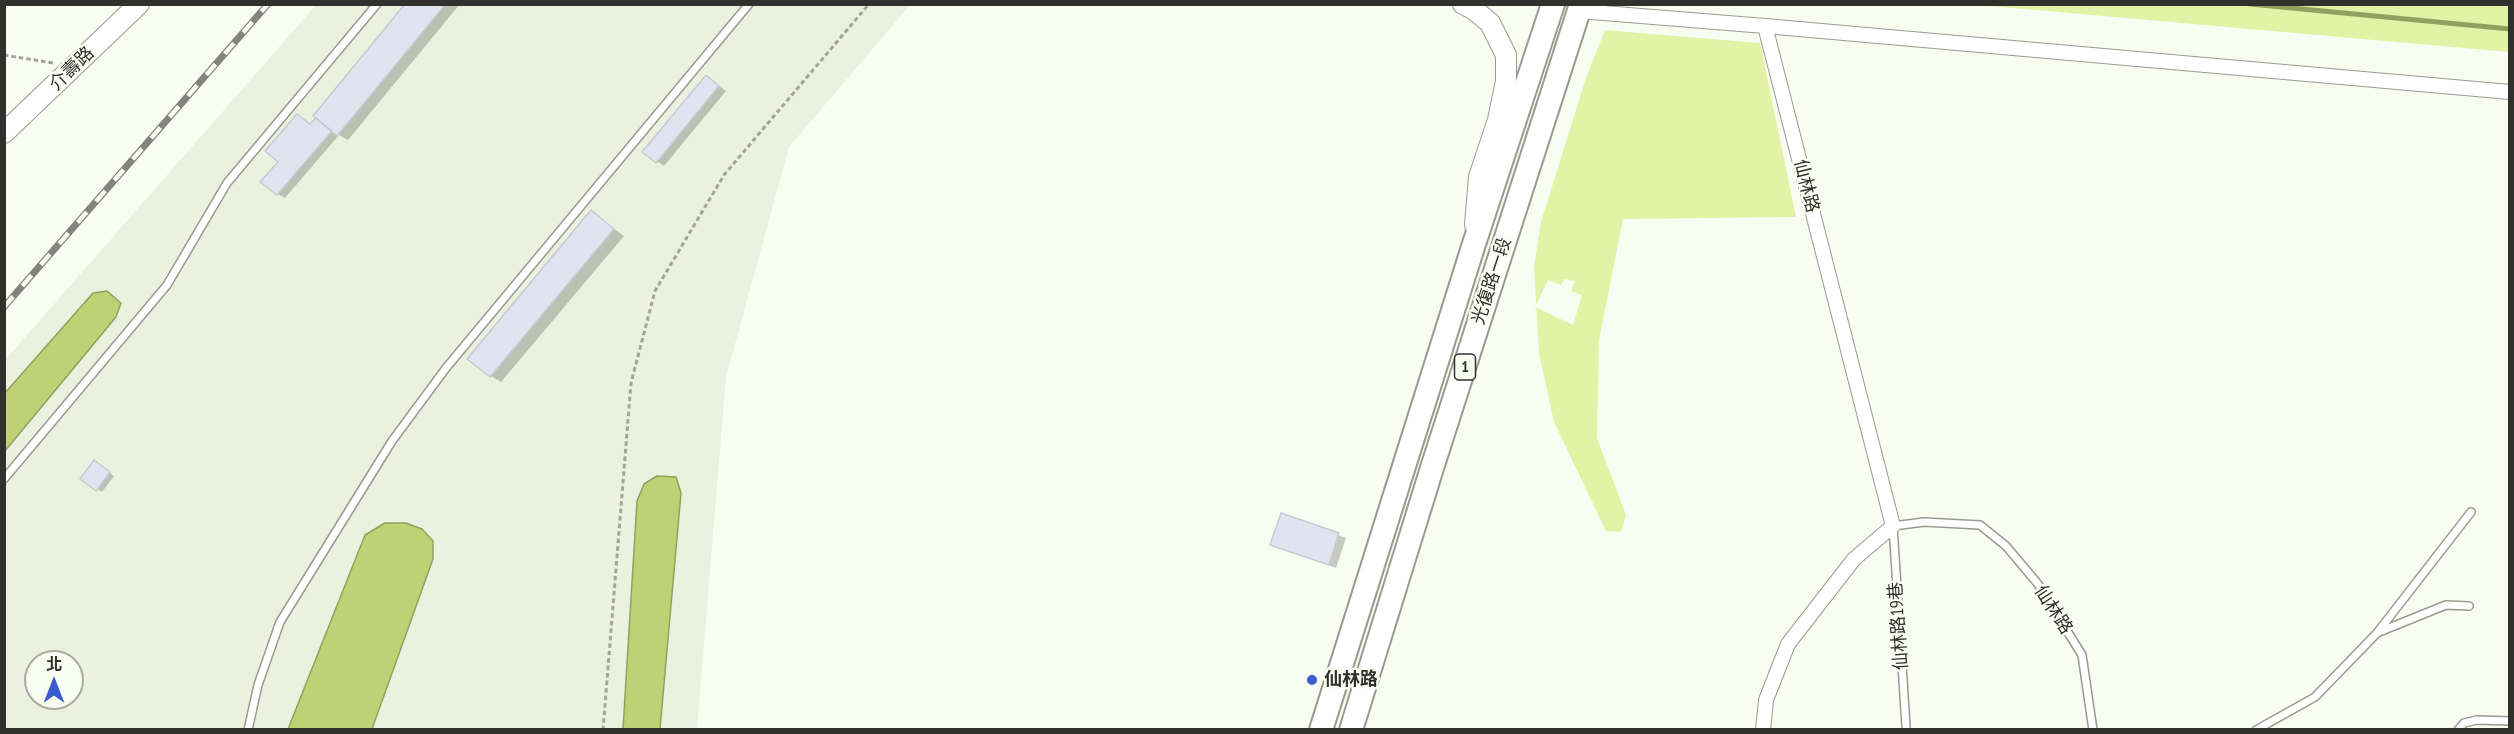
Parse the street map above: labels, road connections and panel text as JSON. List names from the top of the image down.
{
  "streets": {
    "main road": ["光復路一段", "1"],
    "street": ["介壽路", "仙林路"],
    "lane": ["仙林路19巷"]
  },
  "crossings": [
    ["仙林路", "仙林路19巷"],
    ["光復路一段", "1"]
  ],
  "places": ["仙林路"],
  "north": "top"
}
